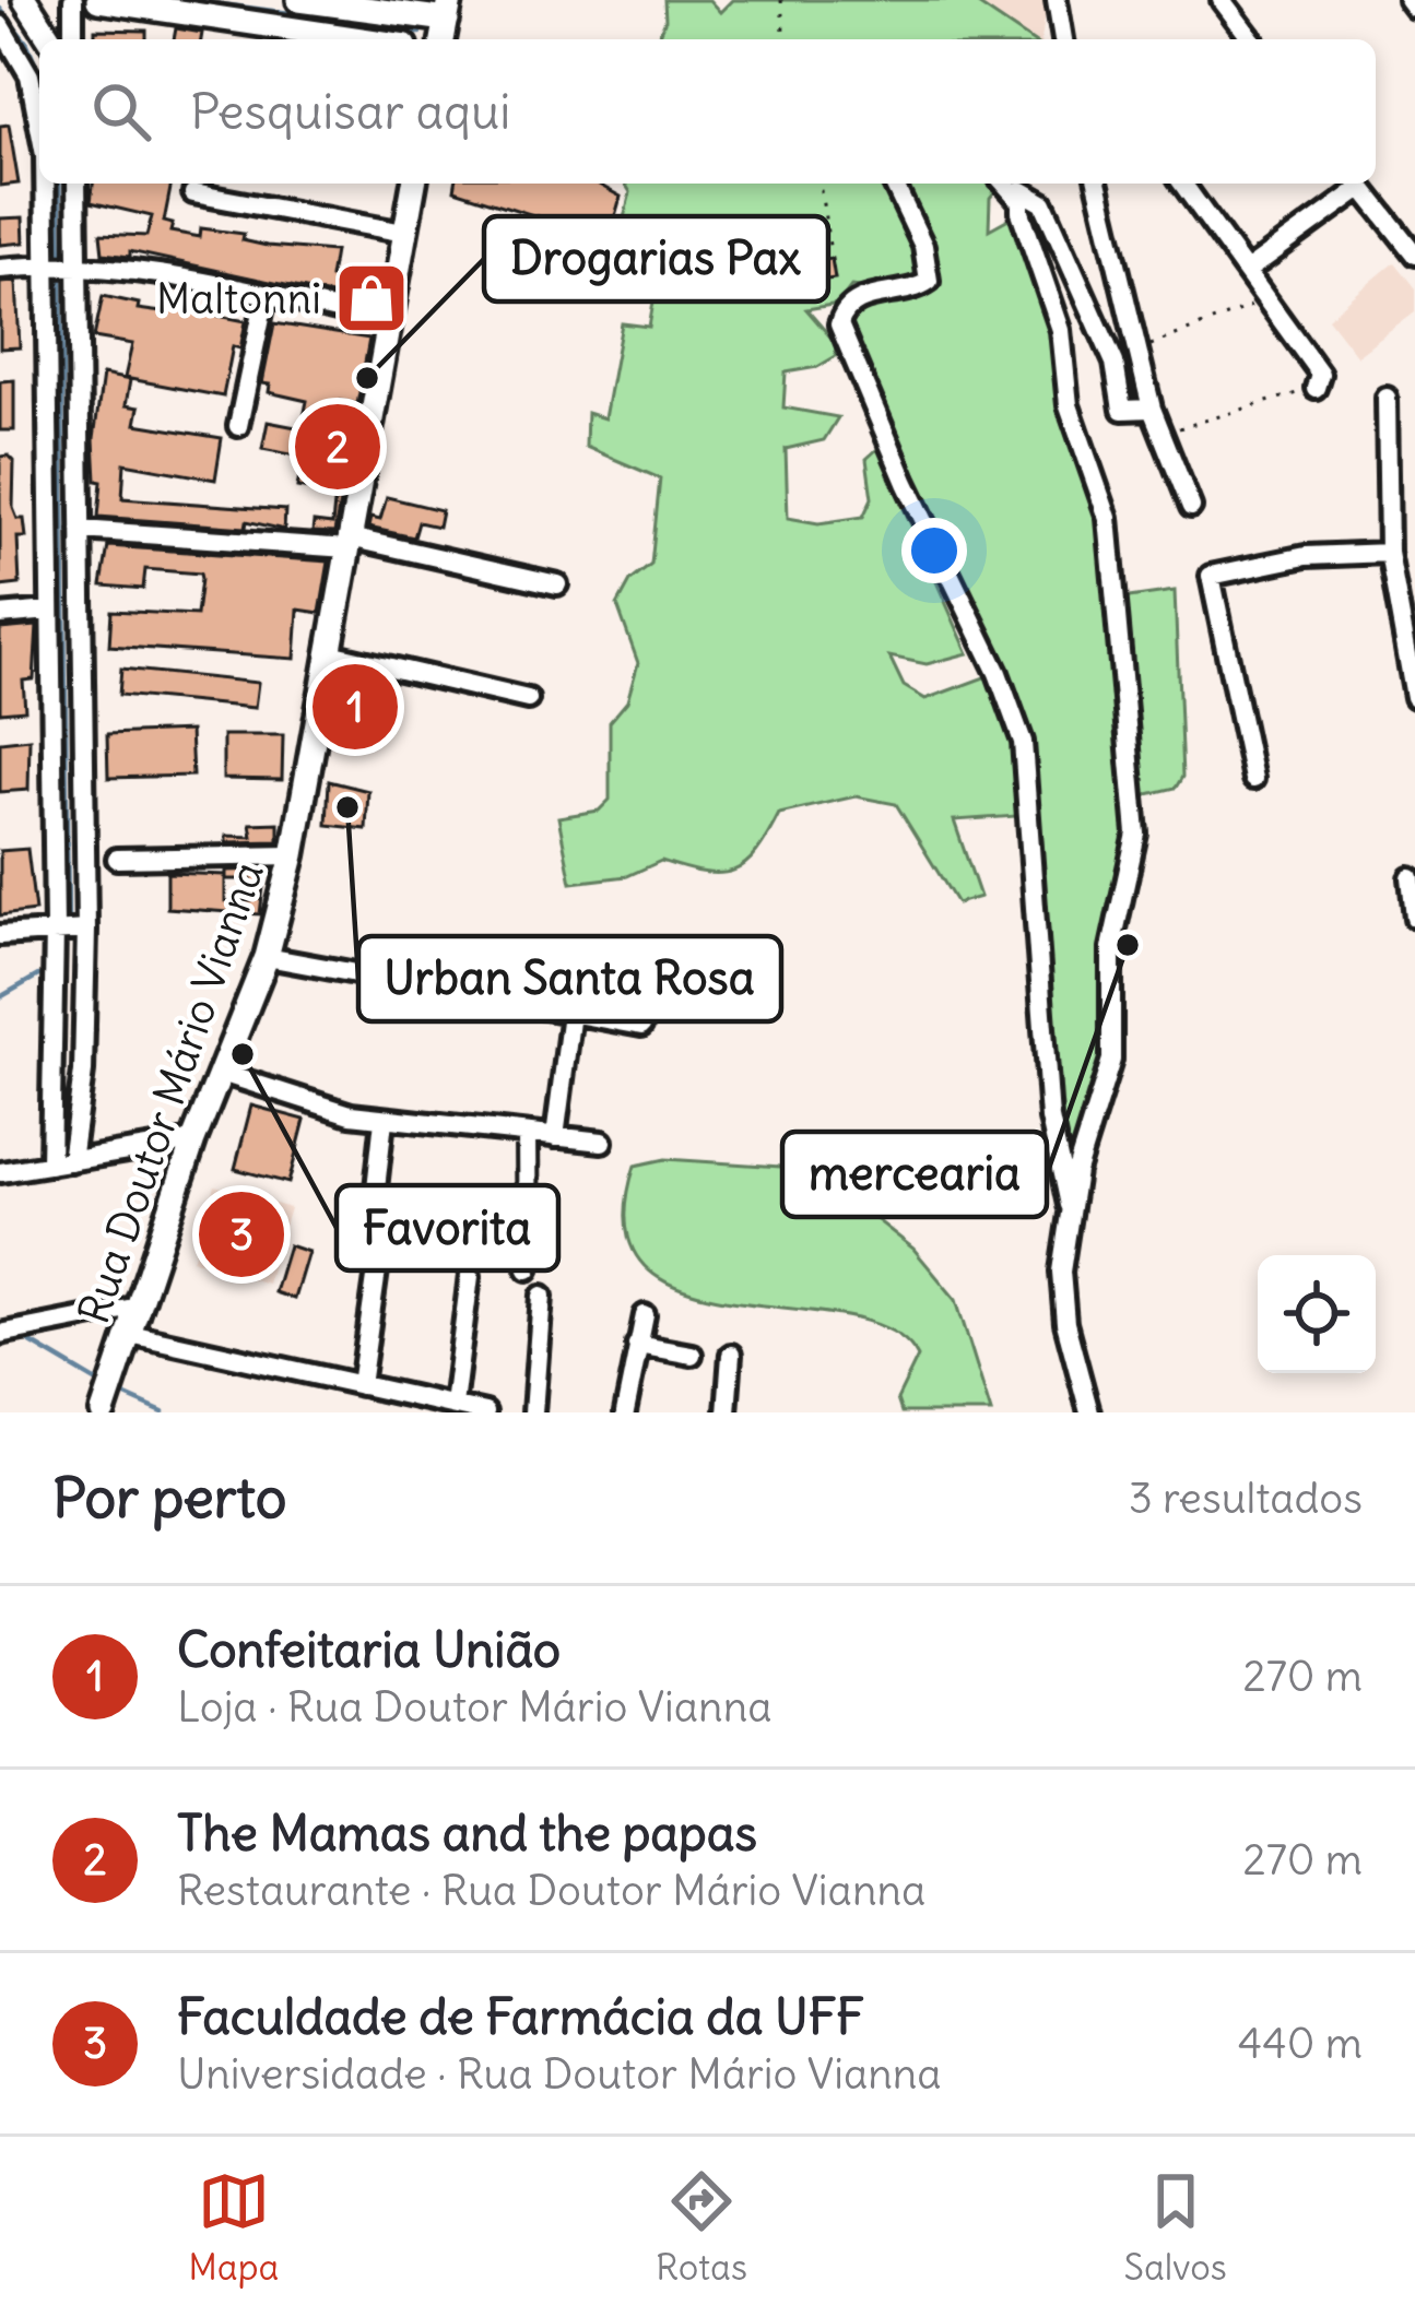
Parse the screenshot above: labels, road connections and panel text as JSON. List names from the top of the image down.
{
  "streets": {
    "main road": ["Rua Doutor Mário Vianna"]
  },
  "places": {
    "shop": ["Maltonni"],
    "other": [
      "Drogarias Pax",
      "Urban Santa Rosa",
      "mercearia",
      "Favorita"
    ]
  },
  "page": {
    "search": "Pesquisar aqui",
    "pins": ["2", "1", "3"],
    "heading": ["Por perto", "3 resultados"],
    "list": [
      {
        "mark": "1",
        "name": "Confeitaria União",
        "note": "Loja · Rua Doutor Mário Vianna",
        "value": "270 m"
      },
      {
        "mark": "2",
        "name": "The Mamas and the papas",
        "note": "Restaurante · Rua Doutor Mário Vianna",
        "value": "270 m"
      },
      {
        "mark": "3",
        "name": "Faculdade de Farmácia da UFF",
        "note": "Universidade · Rua Doutor Mário Vianna",
        "value": "440 m"
      }
    ],
    "nav": ["Mapa", "Rotas", "Salvos"]
  }
}
